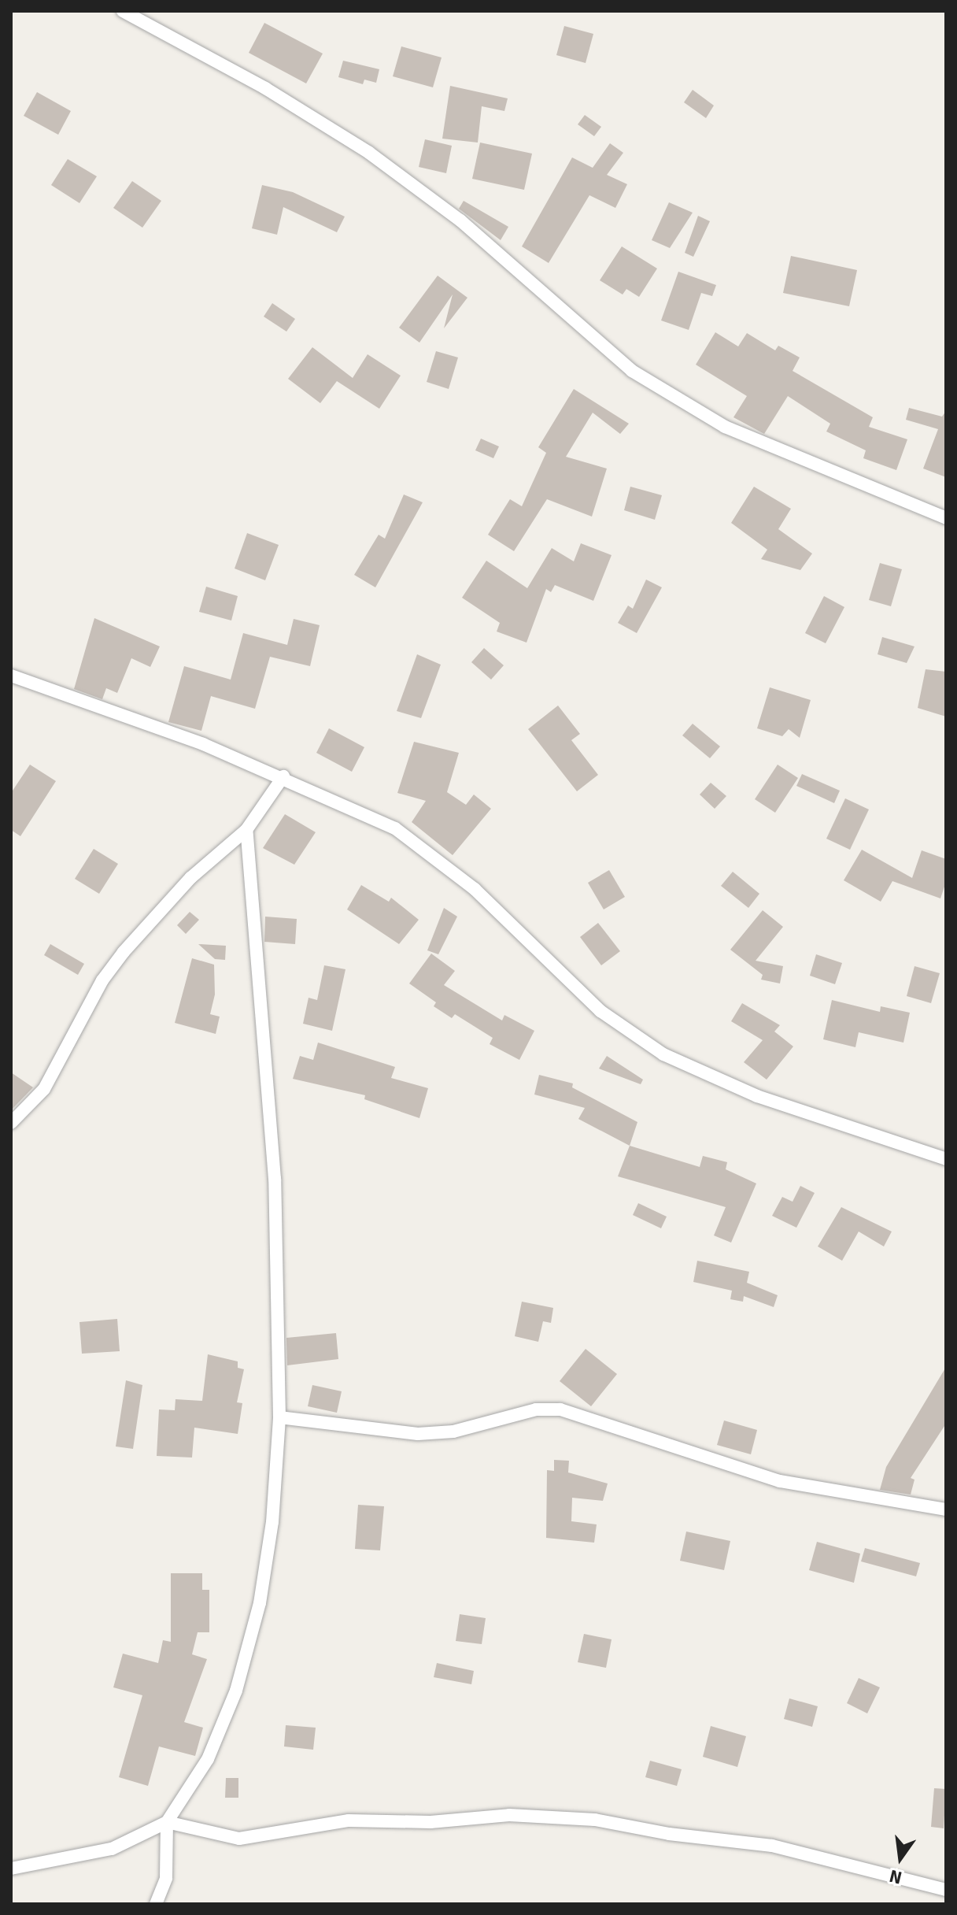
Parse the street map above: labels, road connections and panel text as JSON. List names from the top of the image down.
{
  "north": "bottom"
}
